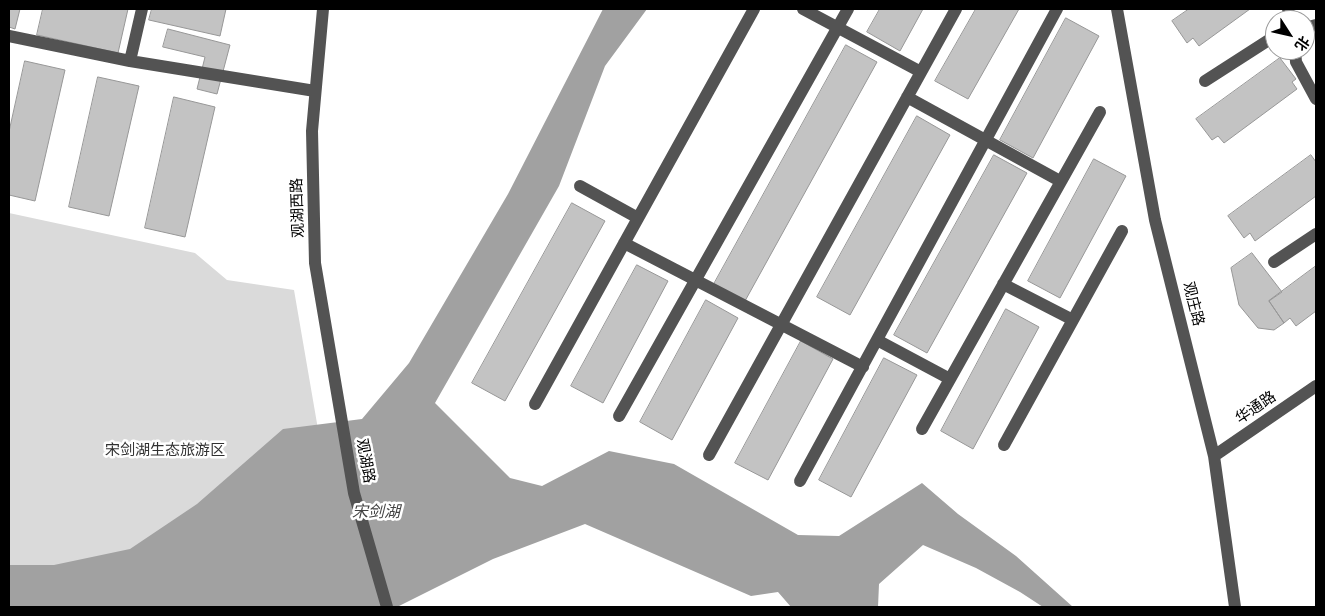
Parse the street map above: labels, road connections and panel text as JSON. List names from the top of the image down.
{
  "streets": {
    "street": [
      "观湖西路",
      "观庄路",
      "华通路",
      "观湖路"
    ]
  },
  "crossings": [
    ["观湖西路", "观湖路"],
    ["观庄路", "华通路"]
  ],
  "water": ["宋剑湖"],
  "parks": ["宋剑湖生态旅游区"],
  "north": "bottom right"
}
